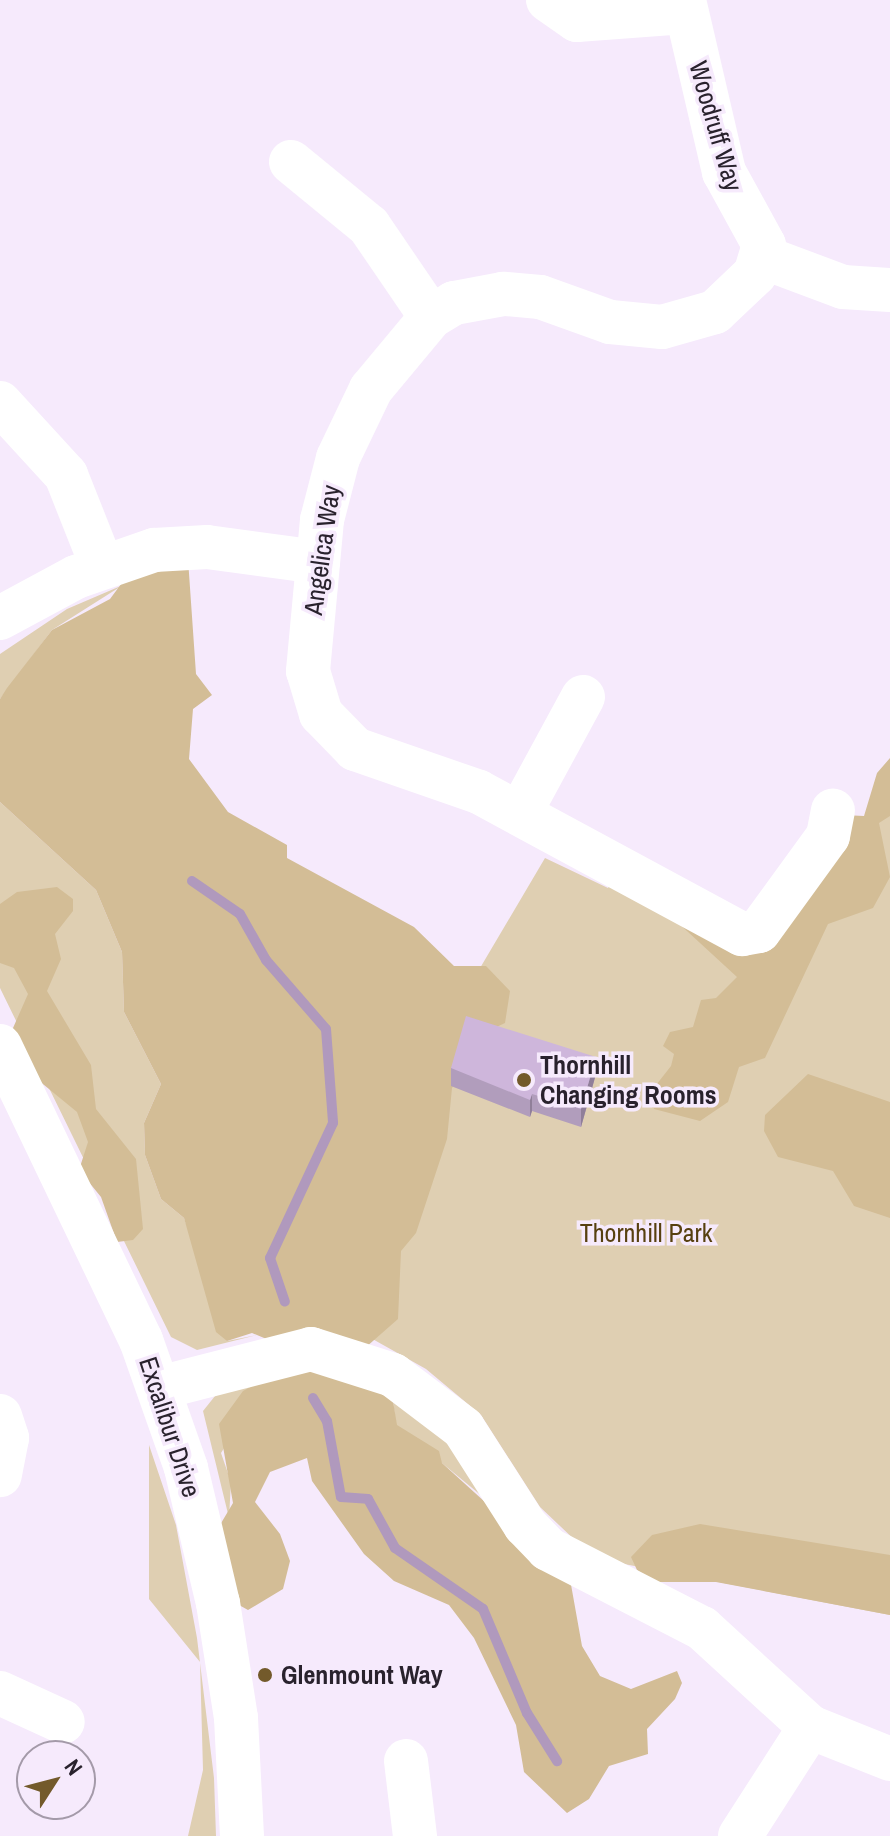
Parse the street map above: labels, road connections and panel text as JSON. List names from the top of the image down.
{
  "streets": {
    "street": ["Woodruff Way", "Angelica Way", "Excalibur Drive"]
  },
  "crossings": [
    ["Woodruff Way", "Angelica Way"]
  ],
  "parks": ["Thornhill Park"],
  "places": ["Thornhill Changing Rooms", "Glenmount Way"],
  "north": "top right"
}
